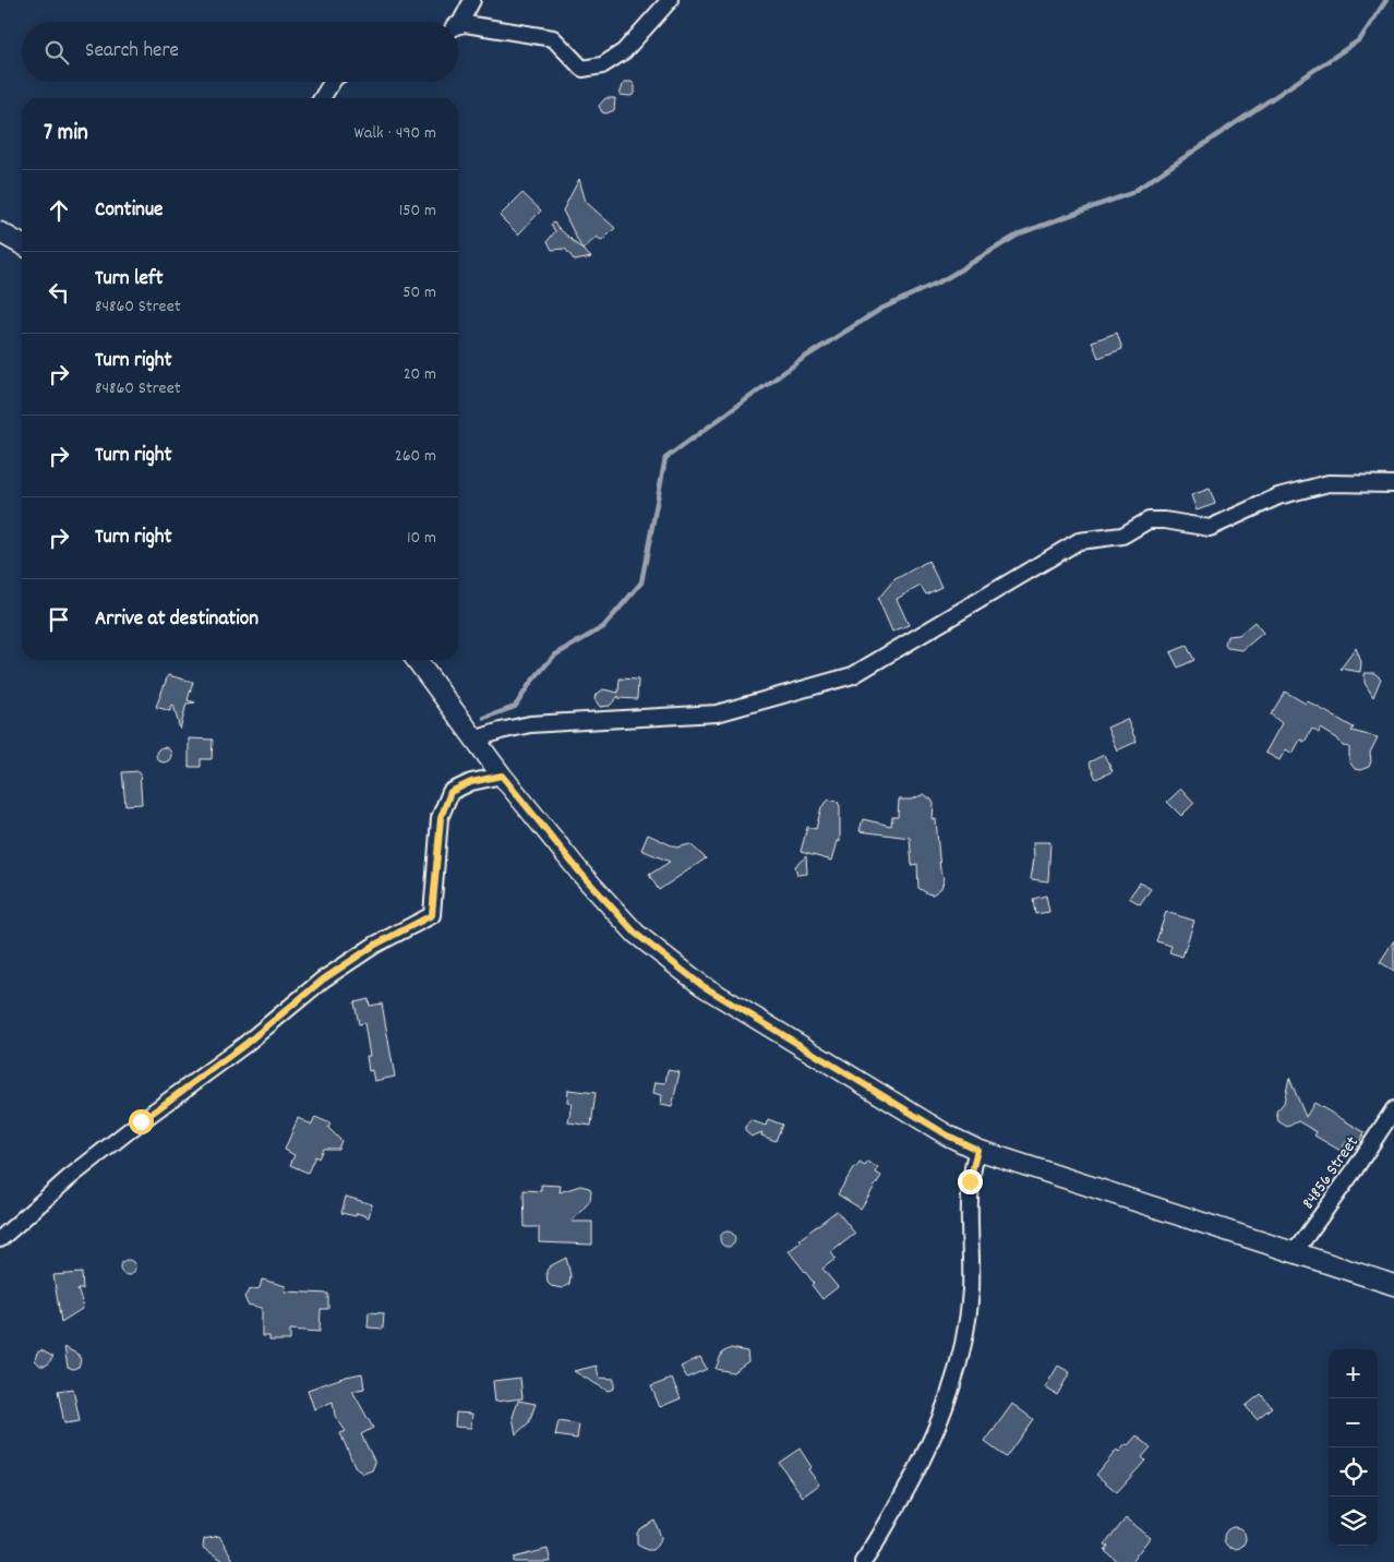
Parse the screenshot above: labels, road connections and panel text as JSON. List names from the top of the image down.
{
  "streets": {
    "street": ["84856 Street"]
  },
  "page": {
    "search": "Search here",
    "heading": ["7 min", "Walk · 490 m"],
    "list": [
      ["Continue", "150 m"],
      ["Turn left", "84860 Street", "50 m"],
      ["Turn right", "84860 Street", "20 m"],
      ["Turn right", "260 m"],
      ["Turn right", "10 m"],
      "Arrive at destination"
    ],
    "map_buttons": ["+", "−"]
  }
}
